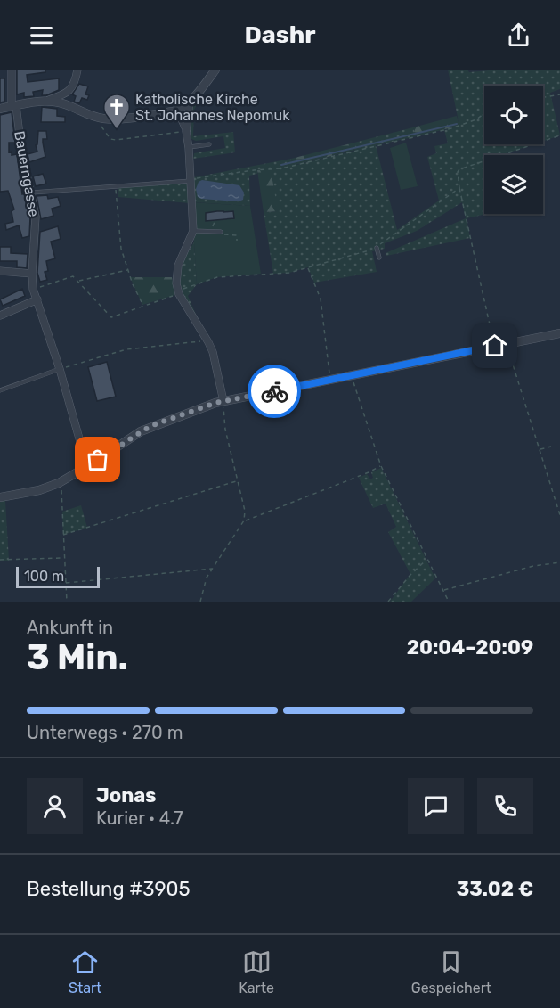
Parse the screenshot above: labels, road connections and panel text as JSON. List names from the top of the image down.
{
  "streets": {
    "street": ["Bauerngasse"]
  },
  "places": {
    "church": ["Katholische Kirche St. Johannes Nepomuk"]
  },
  "scale_bar": "100 m",
  "page": {
    "header": "Dashr",
    "scale": "100 m",
    "heading": ["3 Min.", "Ankunft in", "20:04–20:09"],
    "panel": [
      "Jonas",
      "Kurier · 4.7",
      "Bestellung #3905",
      "33.02 €"
    ],
    "bar": "Unterwegs · 270 m",
    "tabs": ["Start", "Karte", "Gespeichert"]
  }
}
